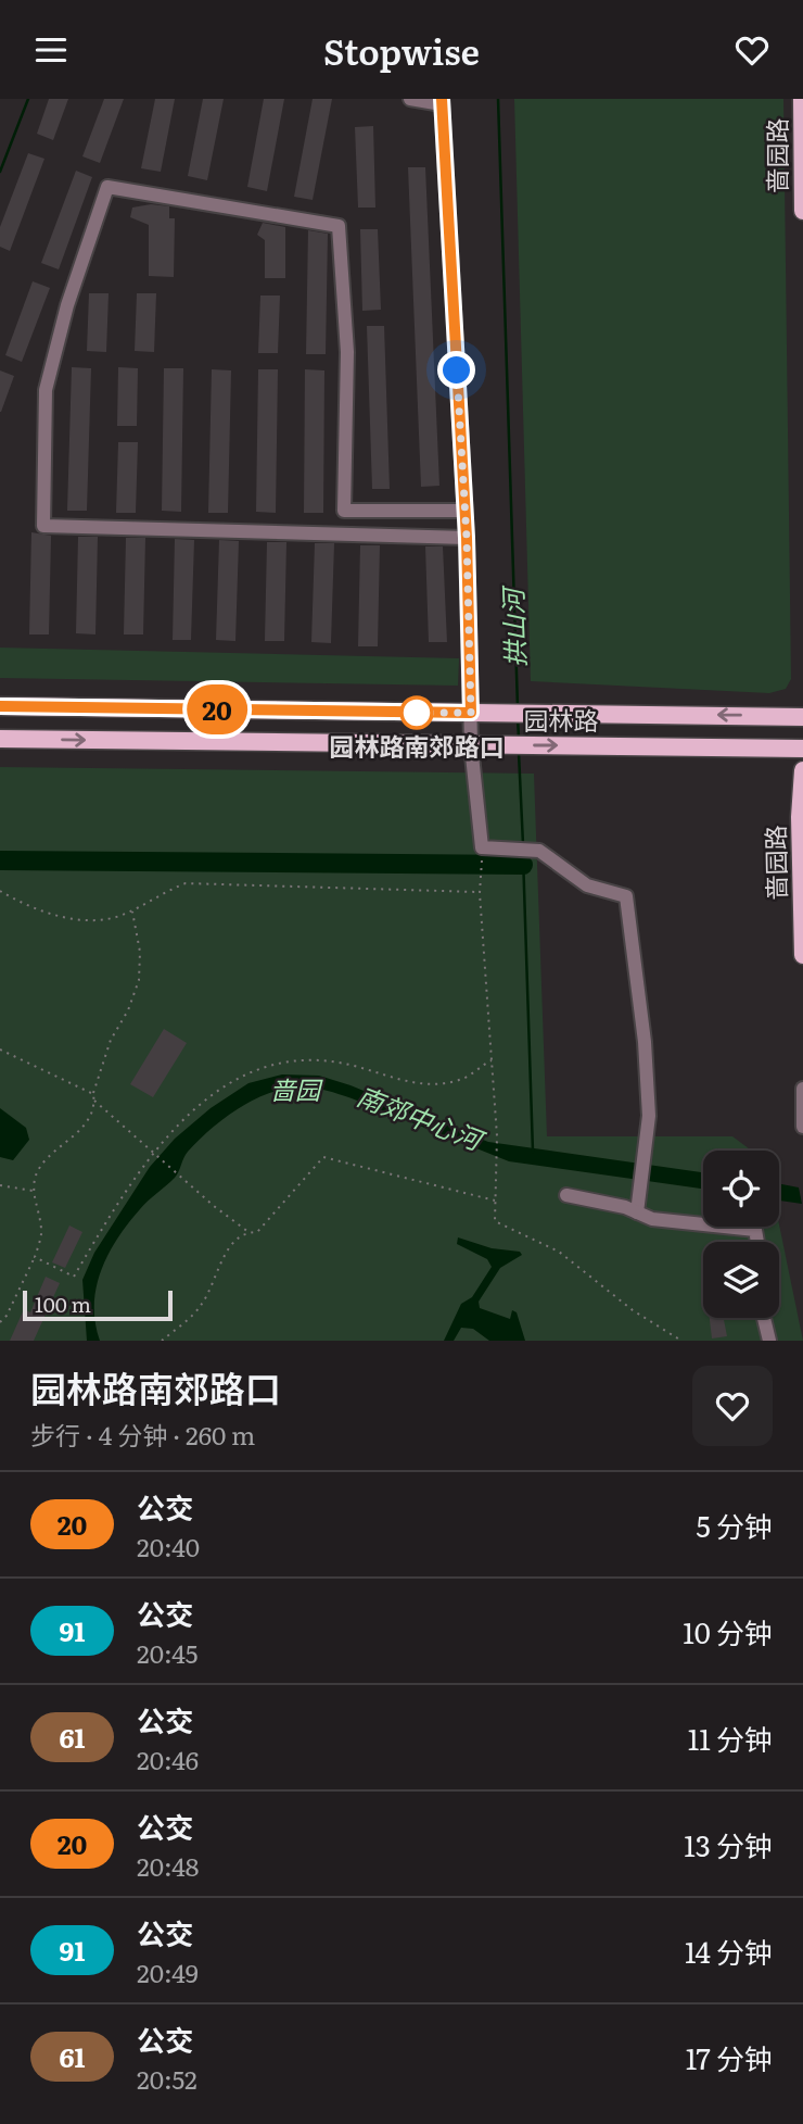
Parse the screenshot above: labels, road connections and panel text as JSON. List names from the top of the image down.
{
  "streets": {
    "main road": ["啬园路", "园林路"]
  },
  "water": ["拱山河", "南郊中心河"],
  "parks": ["啬园"],
  "places": ["园林路南郊路口"],
  "lines": ["bus line 20"],
  "scale_bar": "100 m",
  "page": {
    "header": "Stopwise",
    "on_map": "20",
    "scale": "100 m",
    "heading": ["园林路南郊路口", "步行 · 4 分钟 · 260 m"],
    "list": [
      {
        "mark": "20",
        "name": "公交",
        "note": "20:40",
        "value": "5 分钟"
      },
      {
        "mark": "91",
        "name": "公交",
        "note": "20:45",
        "value": "10 分钟"
      },
      {
        "mark": "61",
        "name": "公交",
        "note": "20:46",
        "value": "11 分钟"
      },
      {
        "mark": "20",
        "name": "公交",
        "note": "20:48",
        "value": "13 分钟"
      },
      {
        "mark": "91",
        "name": "公交",
        "note": "20:49",
        "value": "14 分钟"
      },
      {
        "mark": "61",
        "name": "公交",
        "note": "20:52",
        "value": "17 分钟"
      }
    ]
  }
}
